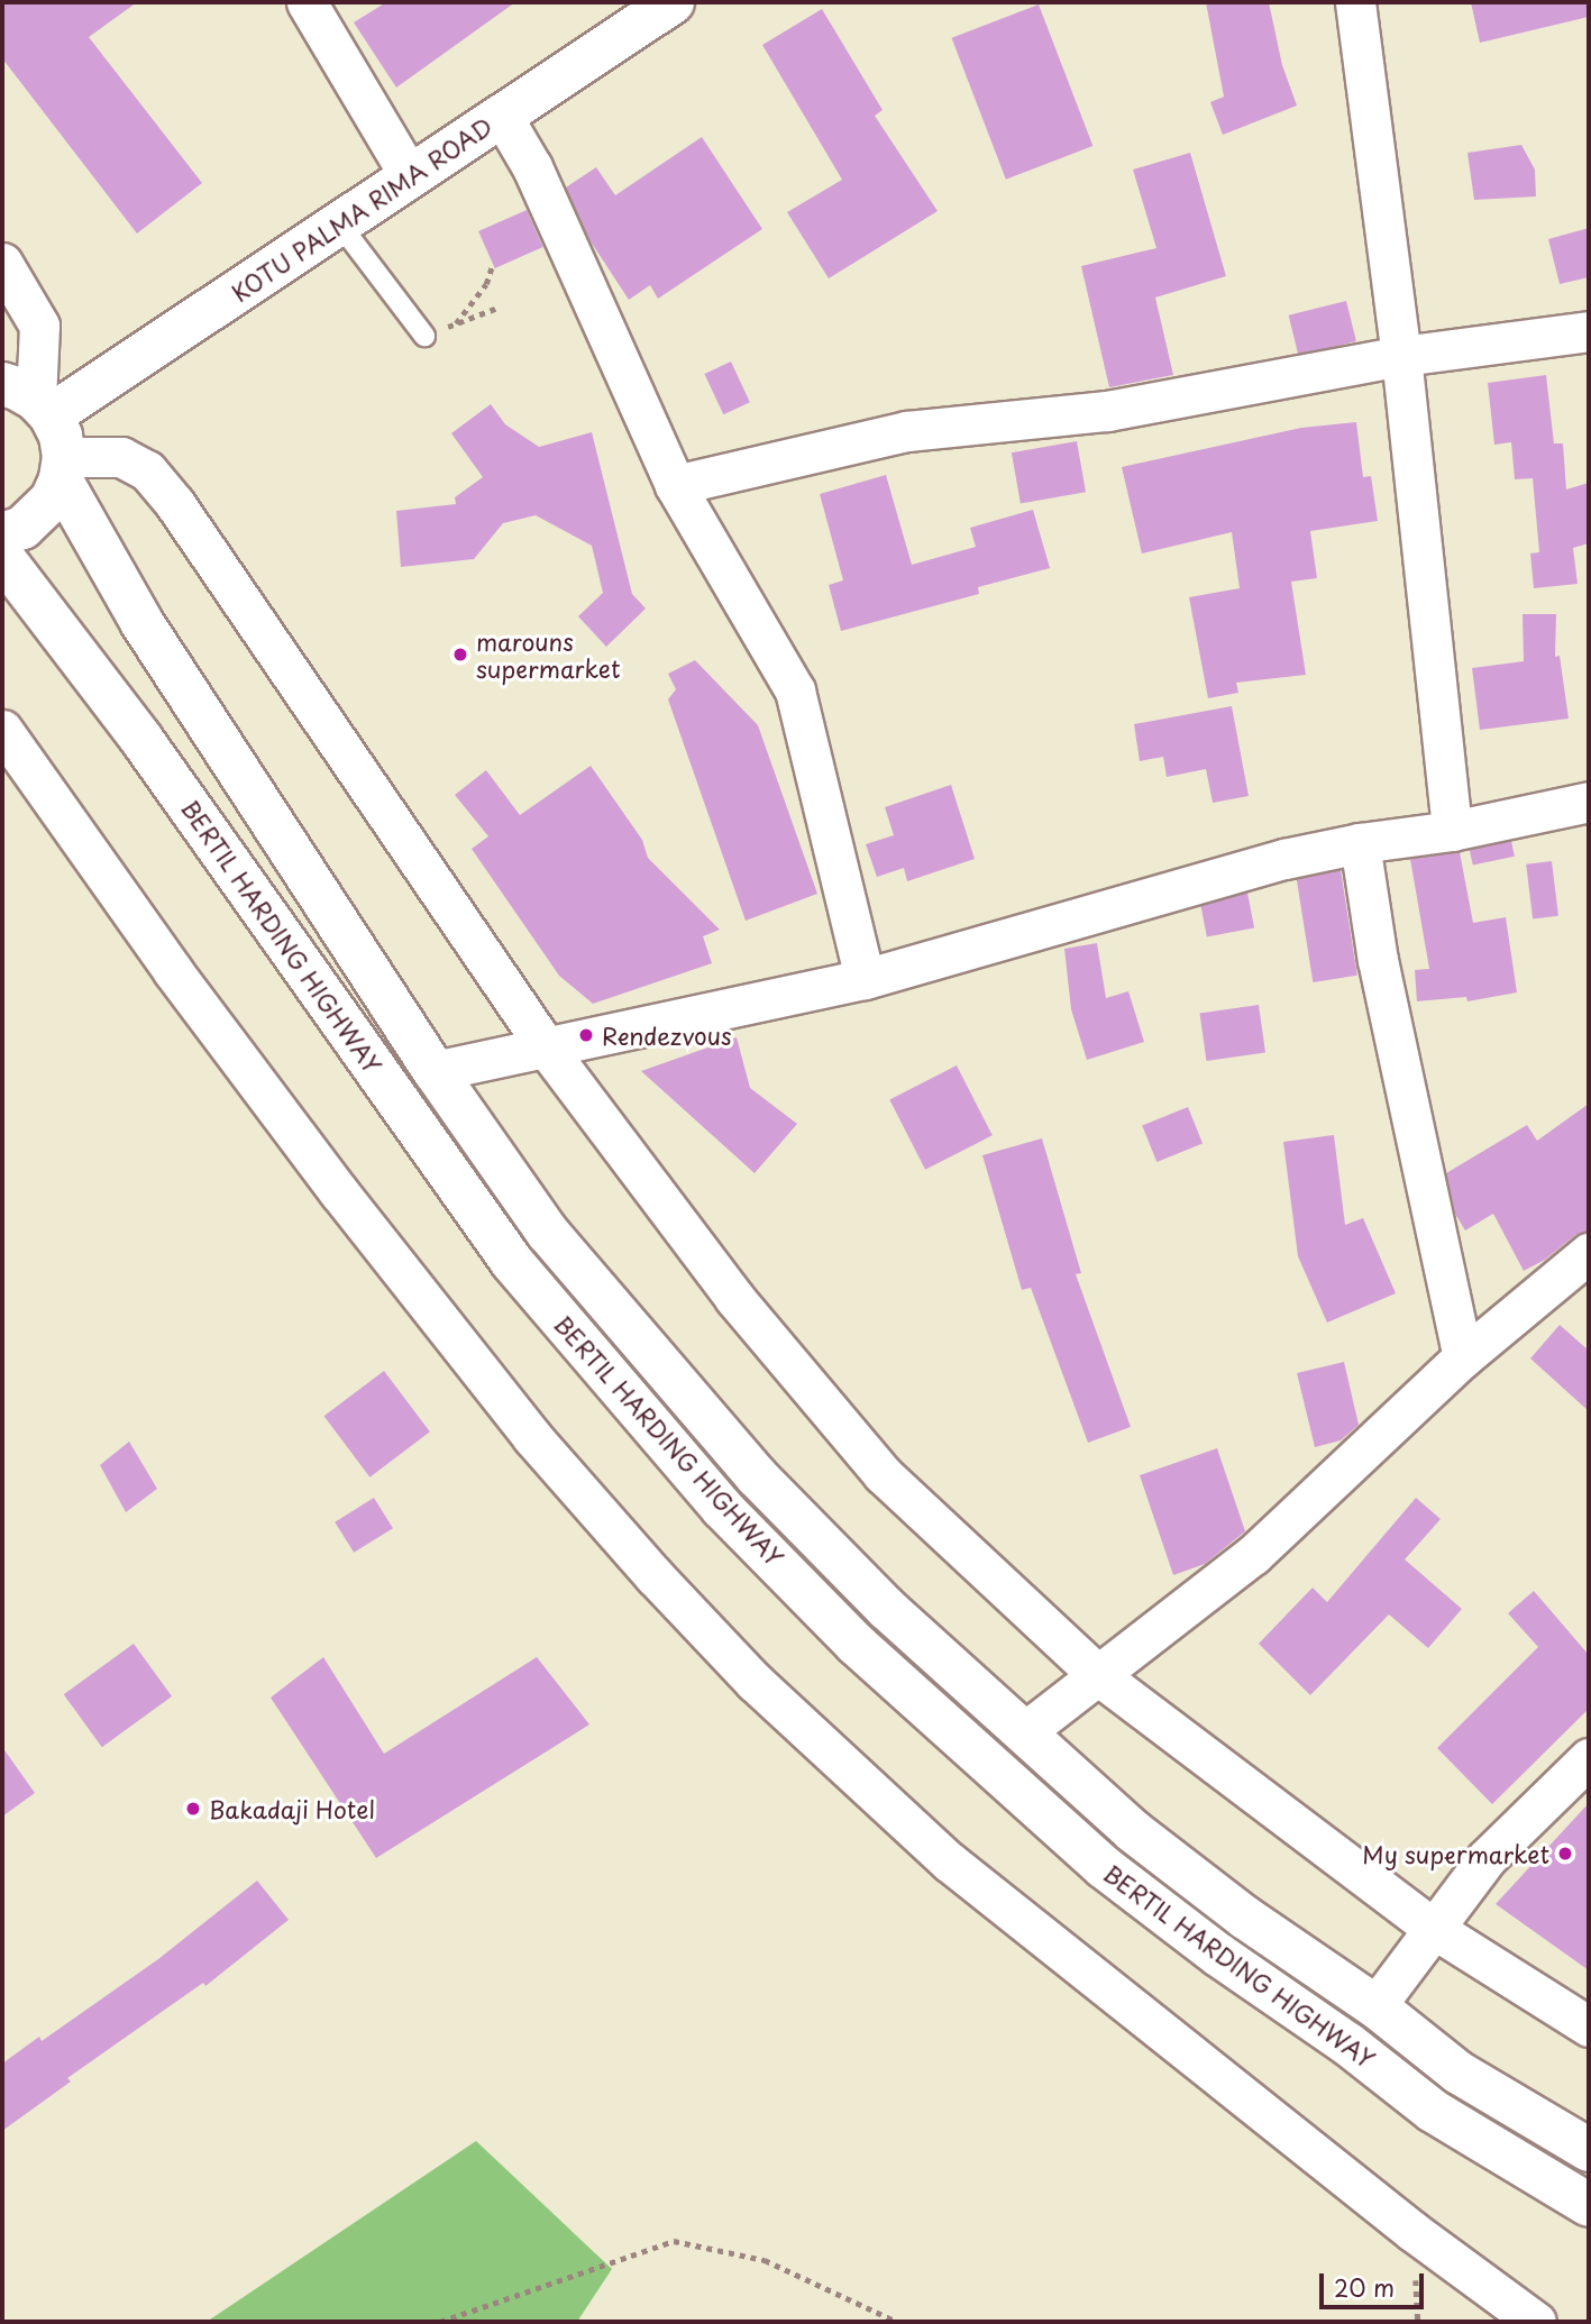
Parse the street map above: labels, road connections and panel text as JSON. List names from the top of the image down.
{
  "streets": {
    "main road": ["KOTU PALMA RIMA ROAD", "BERTIL HARDING HIGHWAY"]
  },
  "crossings": [
    ["KOTU PALMA RIMA ROAD", "BERTIL HARDING HIGHWAY"]
  ],
  "places": [
    "marouns supermarket",
    "Rendezvous",
    "Bakadaji Hotel",
    "My supermarket"
  ],
  "scale_bar": "20 m"
}
